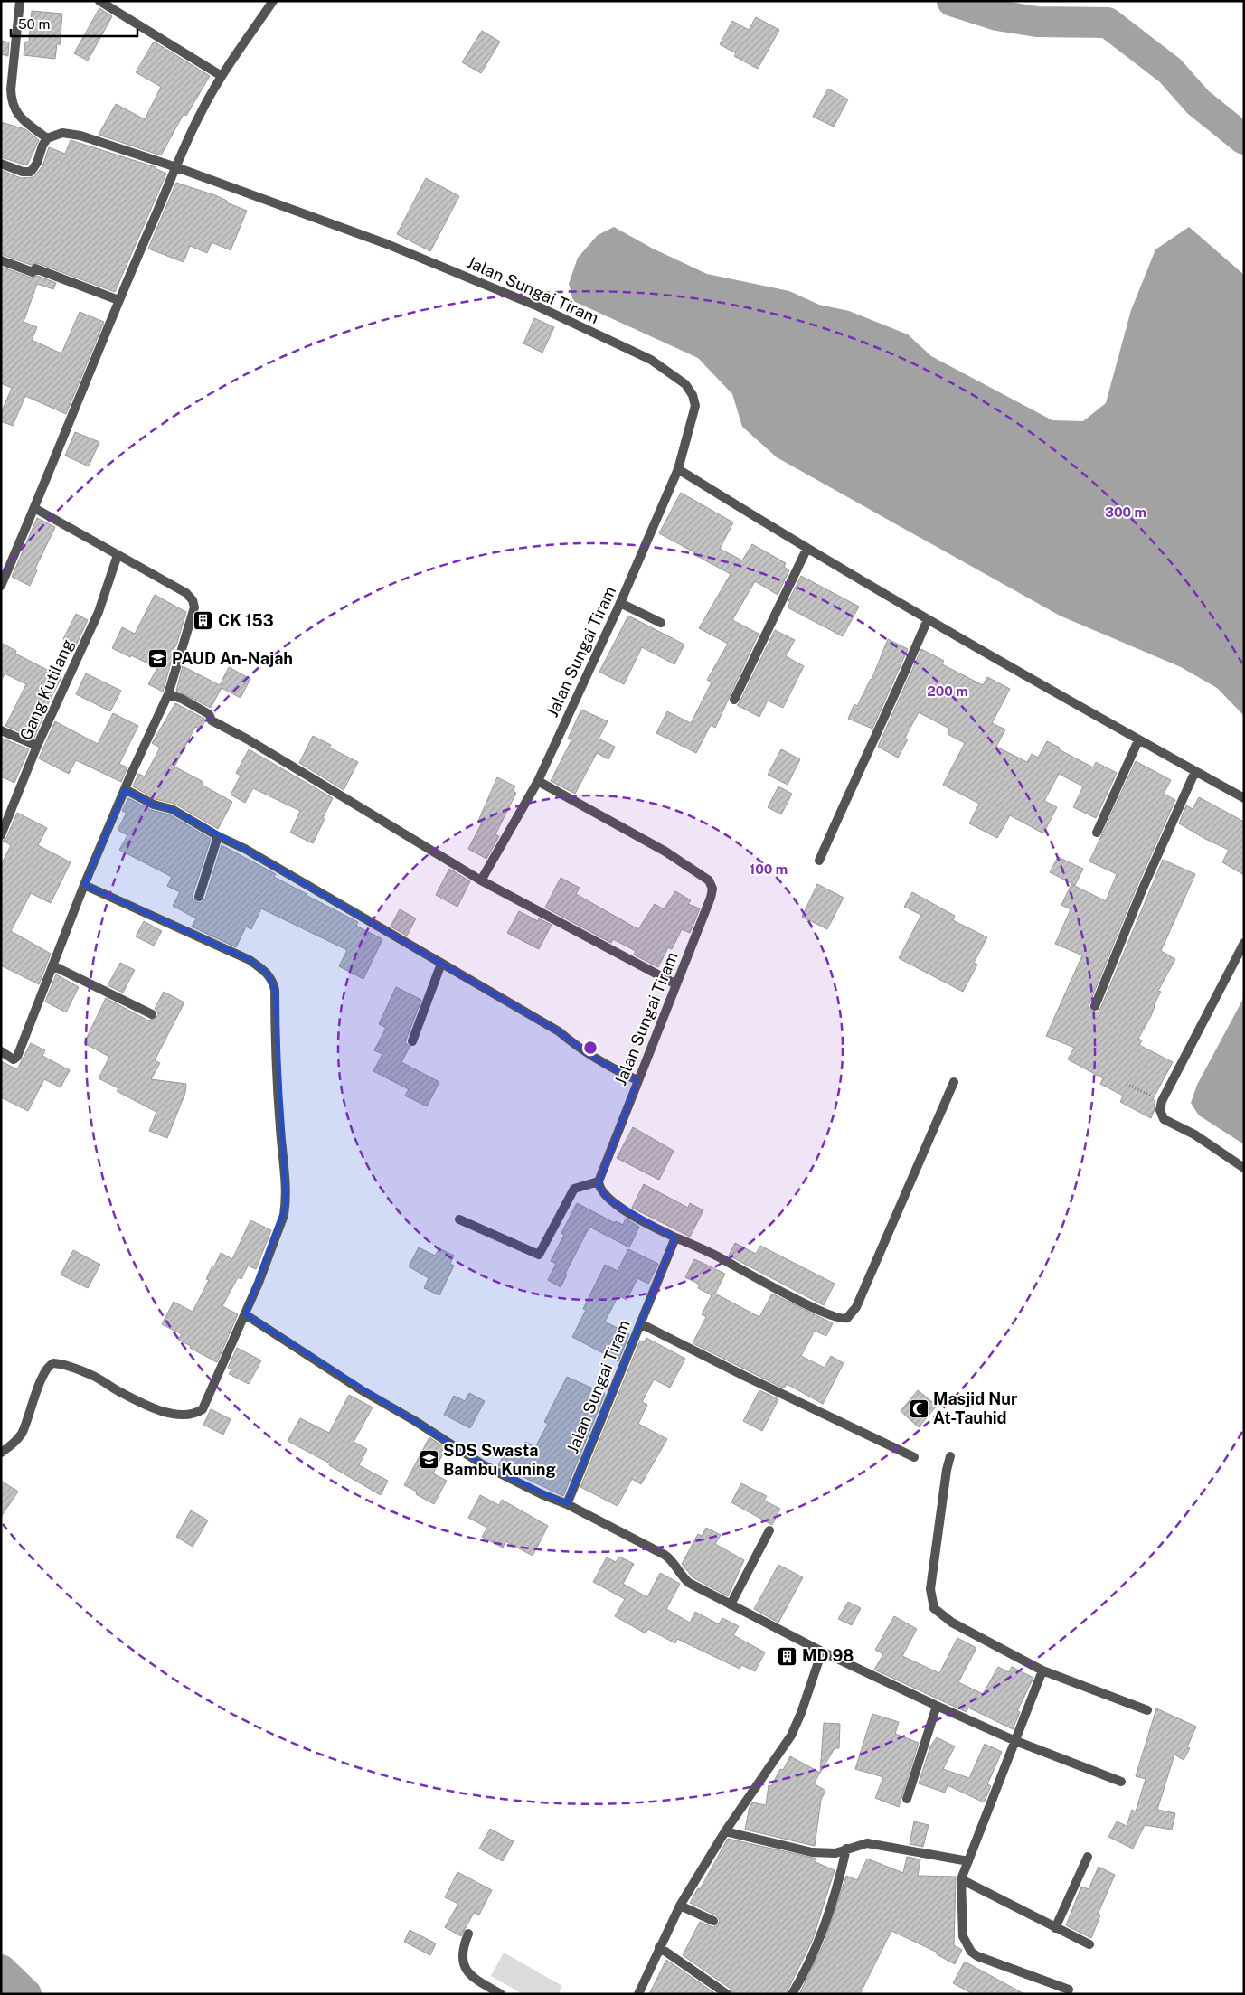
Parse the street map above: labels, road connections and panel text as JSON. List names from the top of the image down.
{
  "streets": {
    "street": ["Jalan Sungai Tiram", "Gang Kutilang"]
  },
  "places": {
    "building": ["CK 153", "MD 98"],
    "school or university": ["PAUD An-Najah", "SDS Swasta Bambu Kuning"],
    "mosque": ["Masjid Nur At-Tauhid"]
  },
  "scale_bar": "50 m",
  "rings": ["300 m", "200 m", "100 m"]
}
